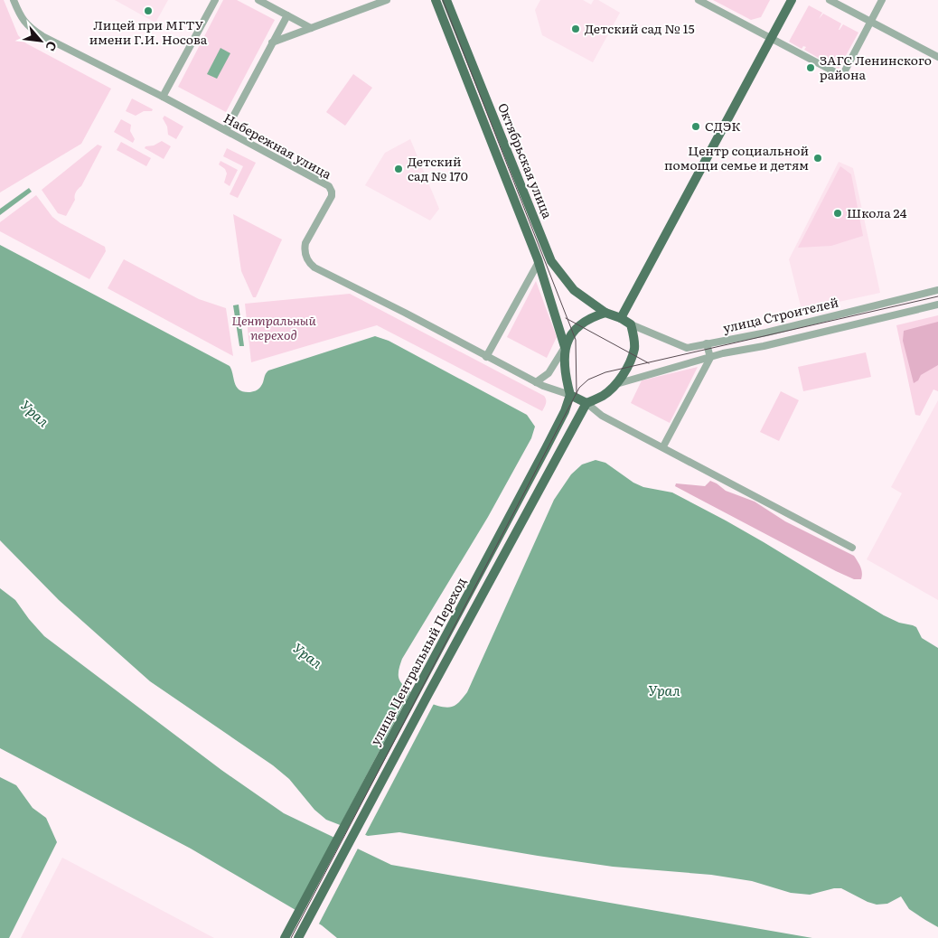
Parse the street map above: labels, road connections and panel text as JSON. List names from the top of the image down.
{
  "streets": {
    "main road": ["Октябрьская улица", "улица Центральный Переход"],
    "street": ["Набережная улица", "улица Строителей"]
  },
  "crossings": [
    ["Набережная улица", "Октябрьская улица"],
    ["Набережная улица", "улица Строителей"],
    ["Набережная улица", "улица Центральный Переход"],
    ["Октябрьская улица", "улица Строителей"],
    ["Октябрьская улица", "улица Центральный Переход"],
    ["улица Строителей", "улица Центральный Переход"]
  ],
  "water": ["Урал"],
  "parks": ["Центральный переход"],
  "places": [
    "Лицей при МГТУ имени Г.И. Носова",
    "Детский сад № 15",
    "ЗАГС Ленинского района",
    "СДЭК",
    "Центр социальной помощи семье и детям",
    "Детский сад № 170",
    "Школа 24"
  ],
  "north": "bottom right"
}
